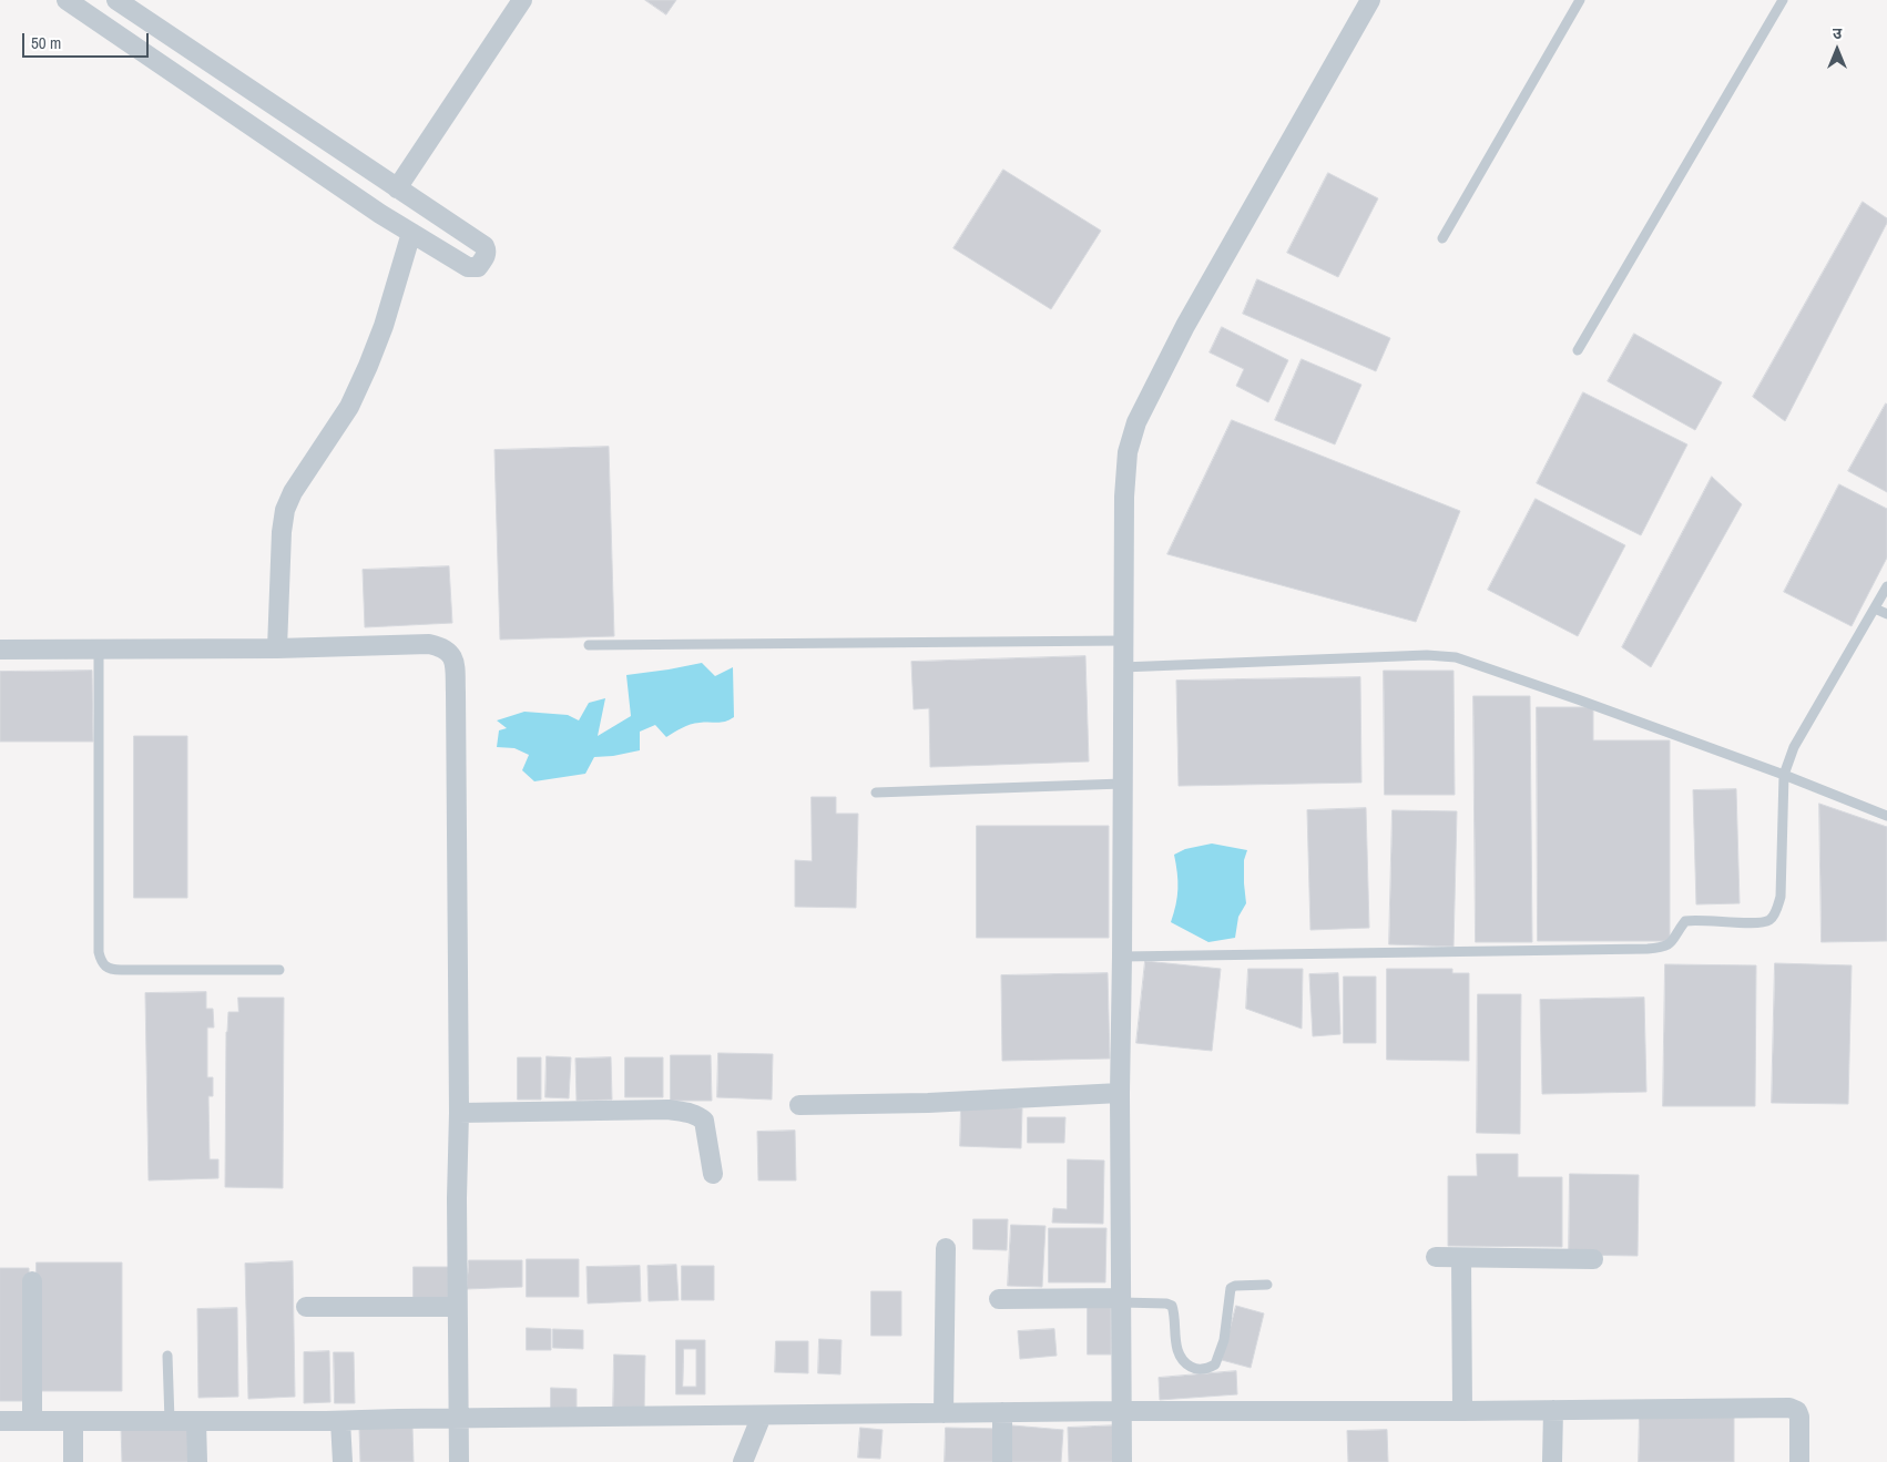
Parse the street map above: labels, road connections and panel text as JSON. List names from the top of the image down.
{
  "scale_bar": "50 m",
  "north": "top"
}
